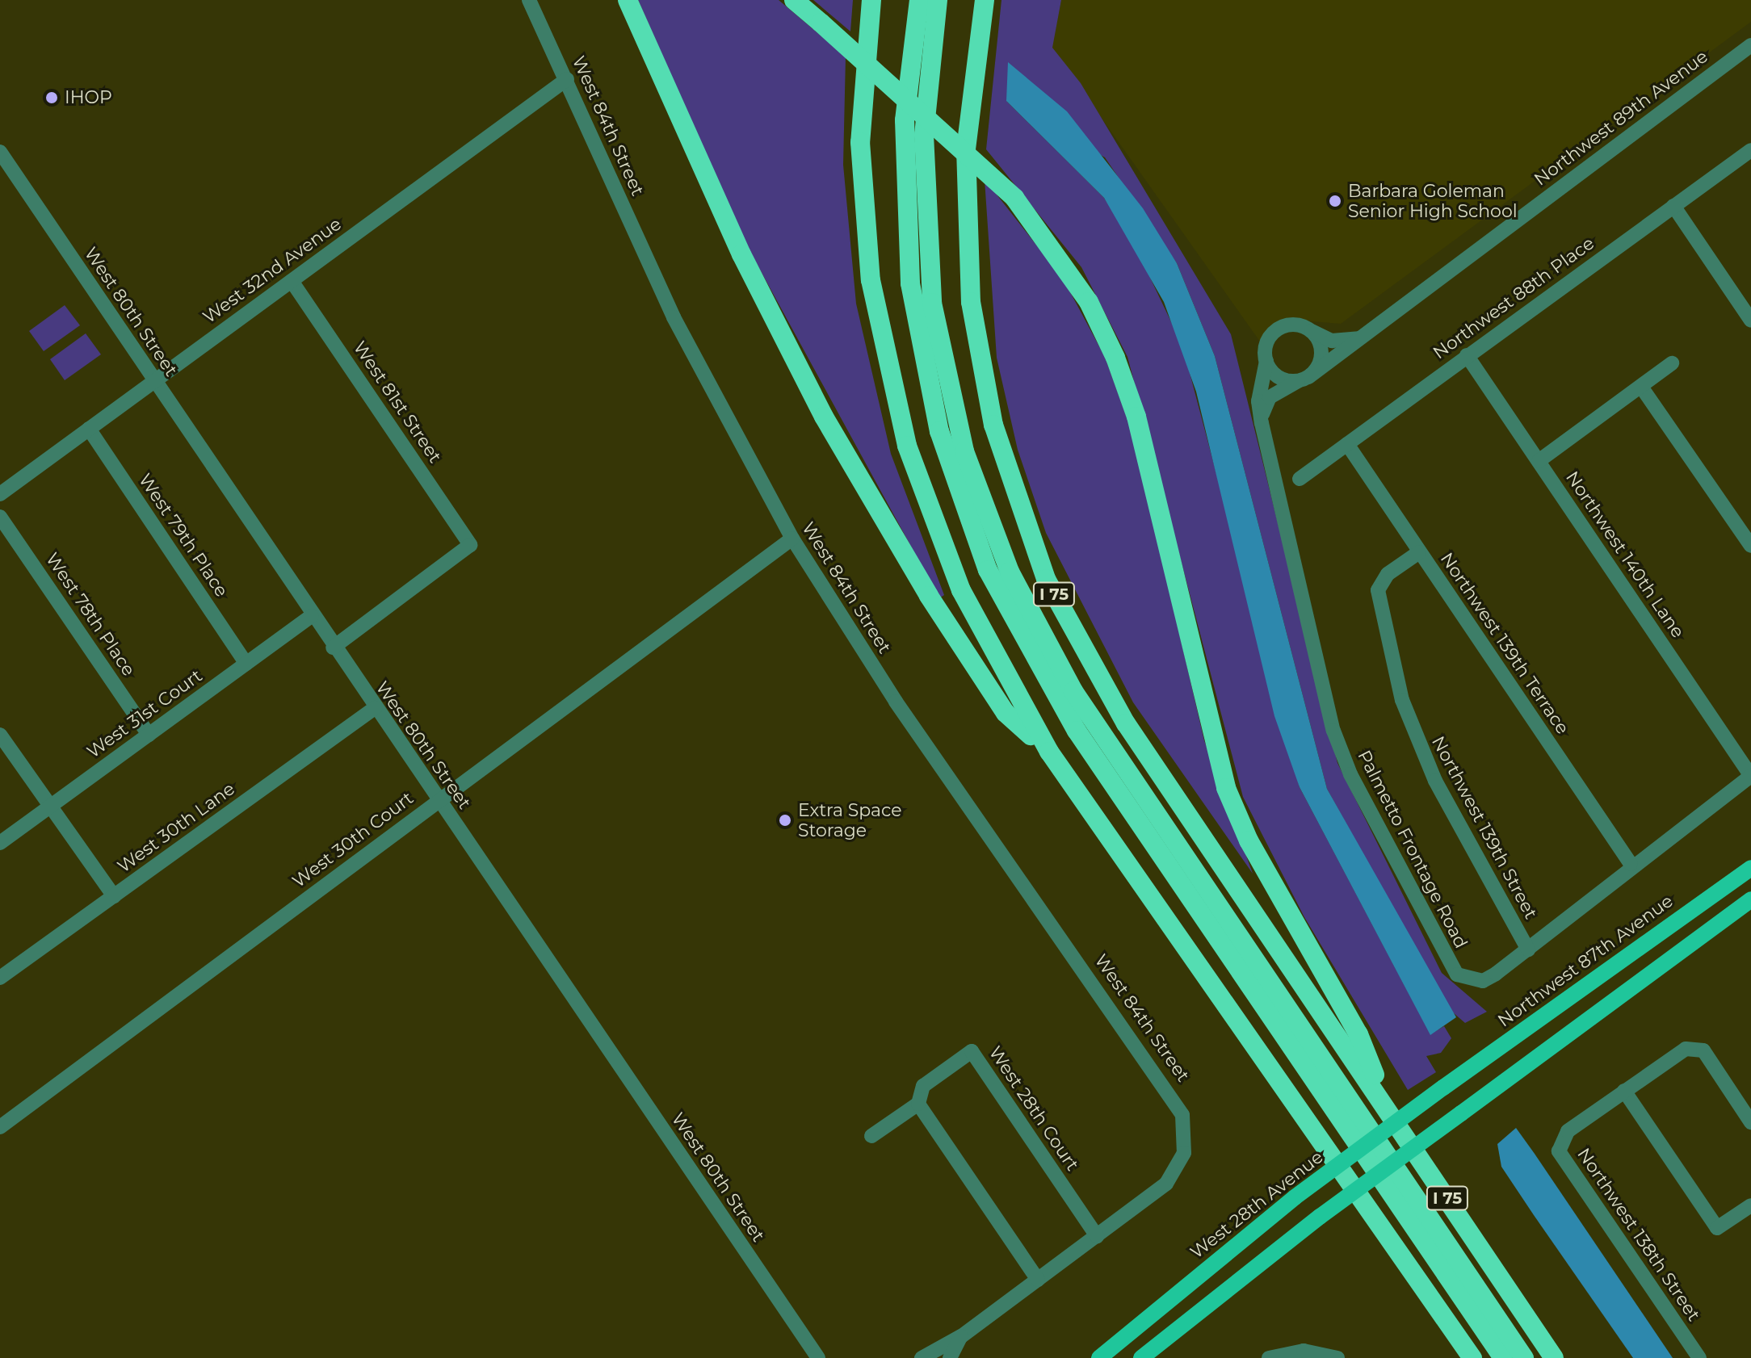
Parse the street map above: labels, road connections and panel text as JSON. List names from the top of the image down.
{
  "streets": {
    "highway": ["I 75"],
    "main road": ["Northwest 87th Avenue", "West 28th Avenue"],
    "street": [
      "Northwest 89th Avenue",
      "West 84th Street",
      "West 32nd Avenue",
      "Northwest 88th Place",
      "West 80th Street",
      "West 81st Street",
      "West 79th Place",
      "Northwest 140th Lane",
      "West 78th Place",
      "Northwest 139th Terrace",
      "West 31st Court",
      "West 30th Lane",
      "Northwest 139th Street",
      "West 30th Court",
      "Palmetto Frontage Road",
      "West 28th Court",
      "Northwest 138th Street"
    ]
  },
  "crossings": [
    ["Northwest 89th Avenue", "Palmetto Frontage Road"],
    ["West 84th Street", "West 32nd Avenue"],
    ["West 84th Street", "West 30th Court"],
    ["West 84th Street", "West 28th Court"],
    ["West 32nd Avenue", "West 80th Street"],
    ["West 32nd Avenue", "West 81st Street"],
    ["West 32nd Avenue", "West 79th Place"],
    ["Northwest 88th Place", "Northwest 140th Lane"],
    ["Northwest 88th Place", "Northwest 139th Terrace"],
    ["West 80th Street", "West 81st Street"],
    ["West 80th Street", "West 31st Court"],
    ["West 80th Street", "West 30th Lane"],
    ["West 80th Street", "West 30th Court"],
    ["West 79th Place", "West 31st Court"],
    ["Northwest 140th Lane", "Palmetto Frontage Road"],
    ["West 78th Place", "West 31st Court"],
    ["Northwest 139th Terrace", "Northwest 139th Street"],
    ["Northwest 139th Terrace", "Palmetto Frontage Road"],
    ["Northwest 139th Street", "Palmetto Frontage Road"],
    ["Northwest 87th Avenue", "West 28th Avenue"]
  ],
  "places": ["IHOP", "Barbara Goleman Senior High School", "Extra Space Storage"]
}
